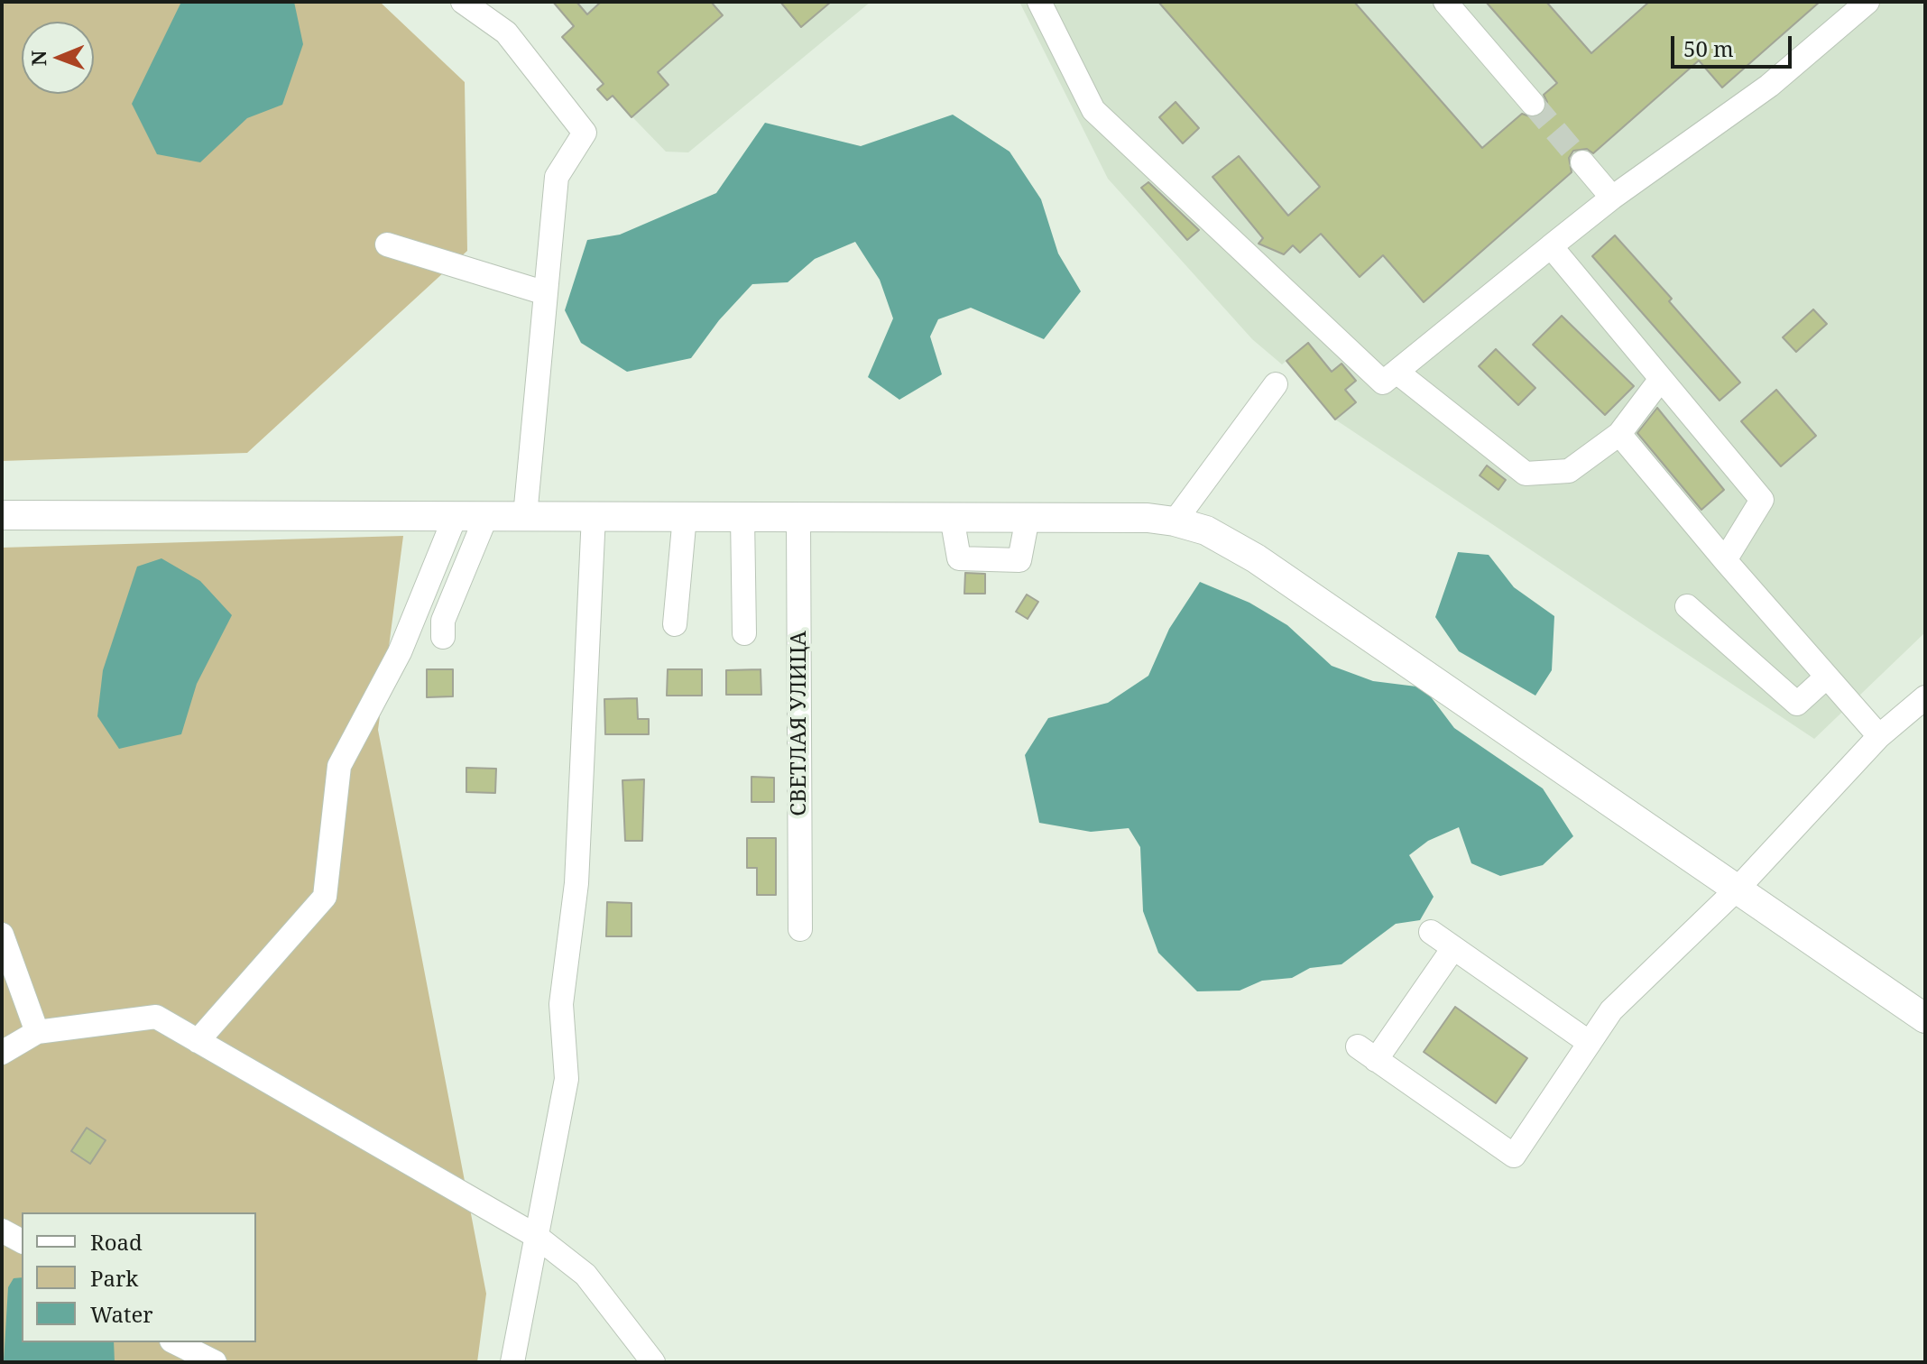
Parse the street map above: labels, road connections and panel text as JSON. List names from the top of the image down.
{
  "streets": {
    "lane": ["СВЕТЛАЯ УЛИЦА"]
  },
  "legend": ["Road", "Park", "Water"],
  "scale_bar": "50 m",
  "north": "left"
}
